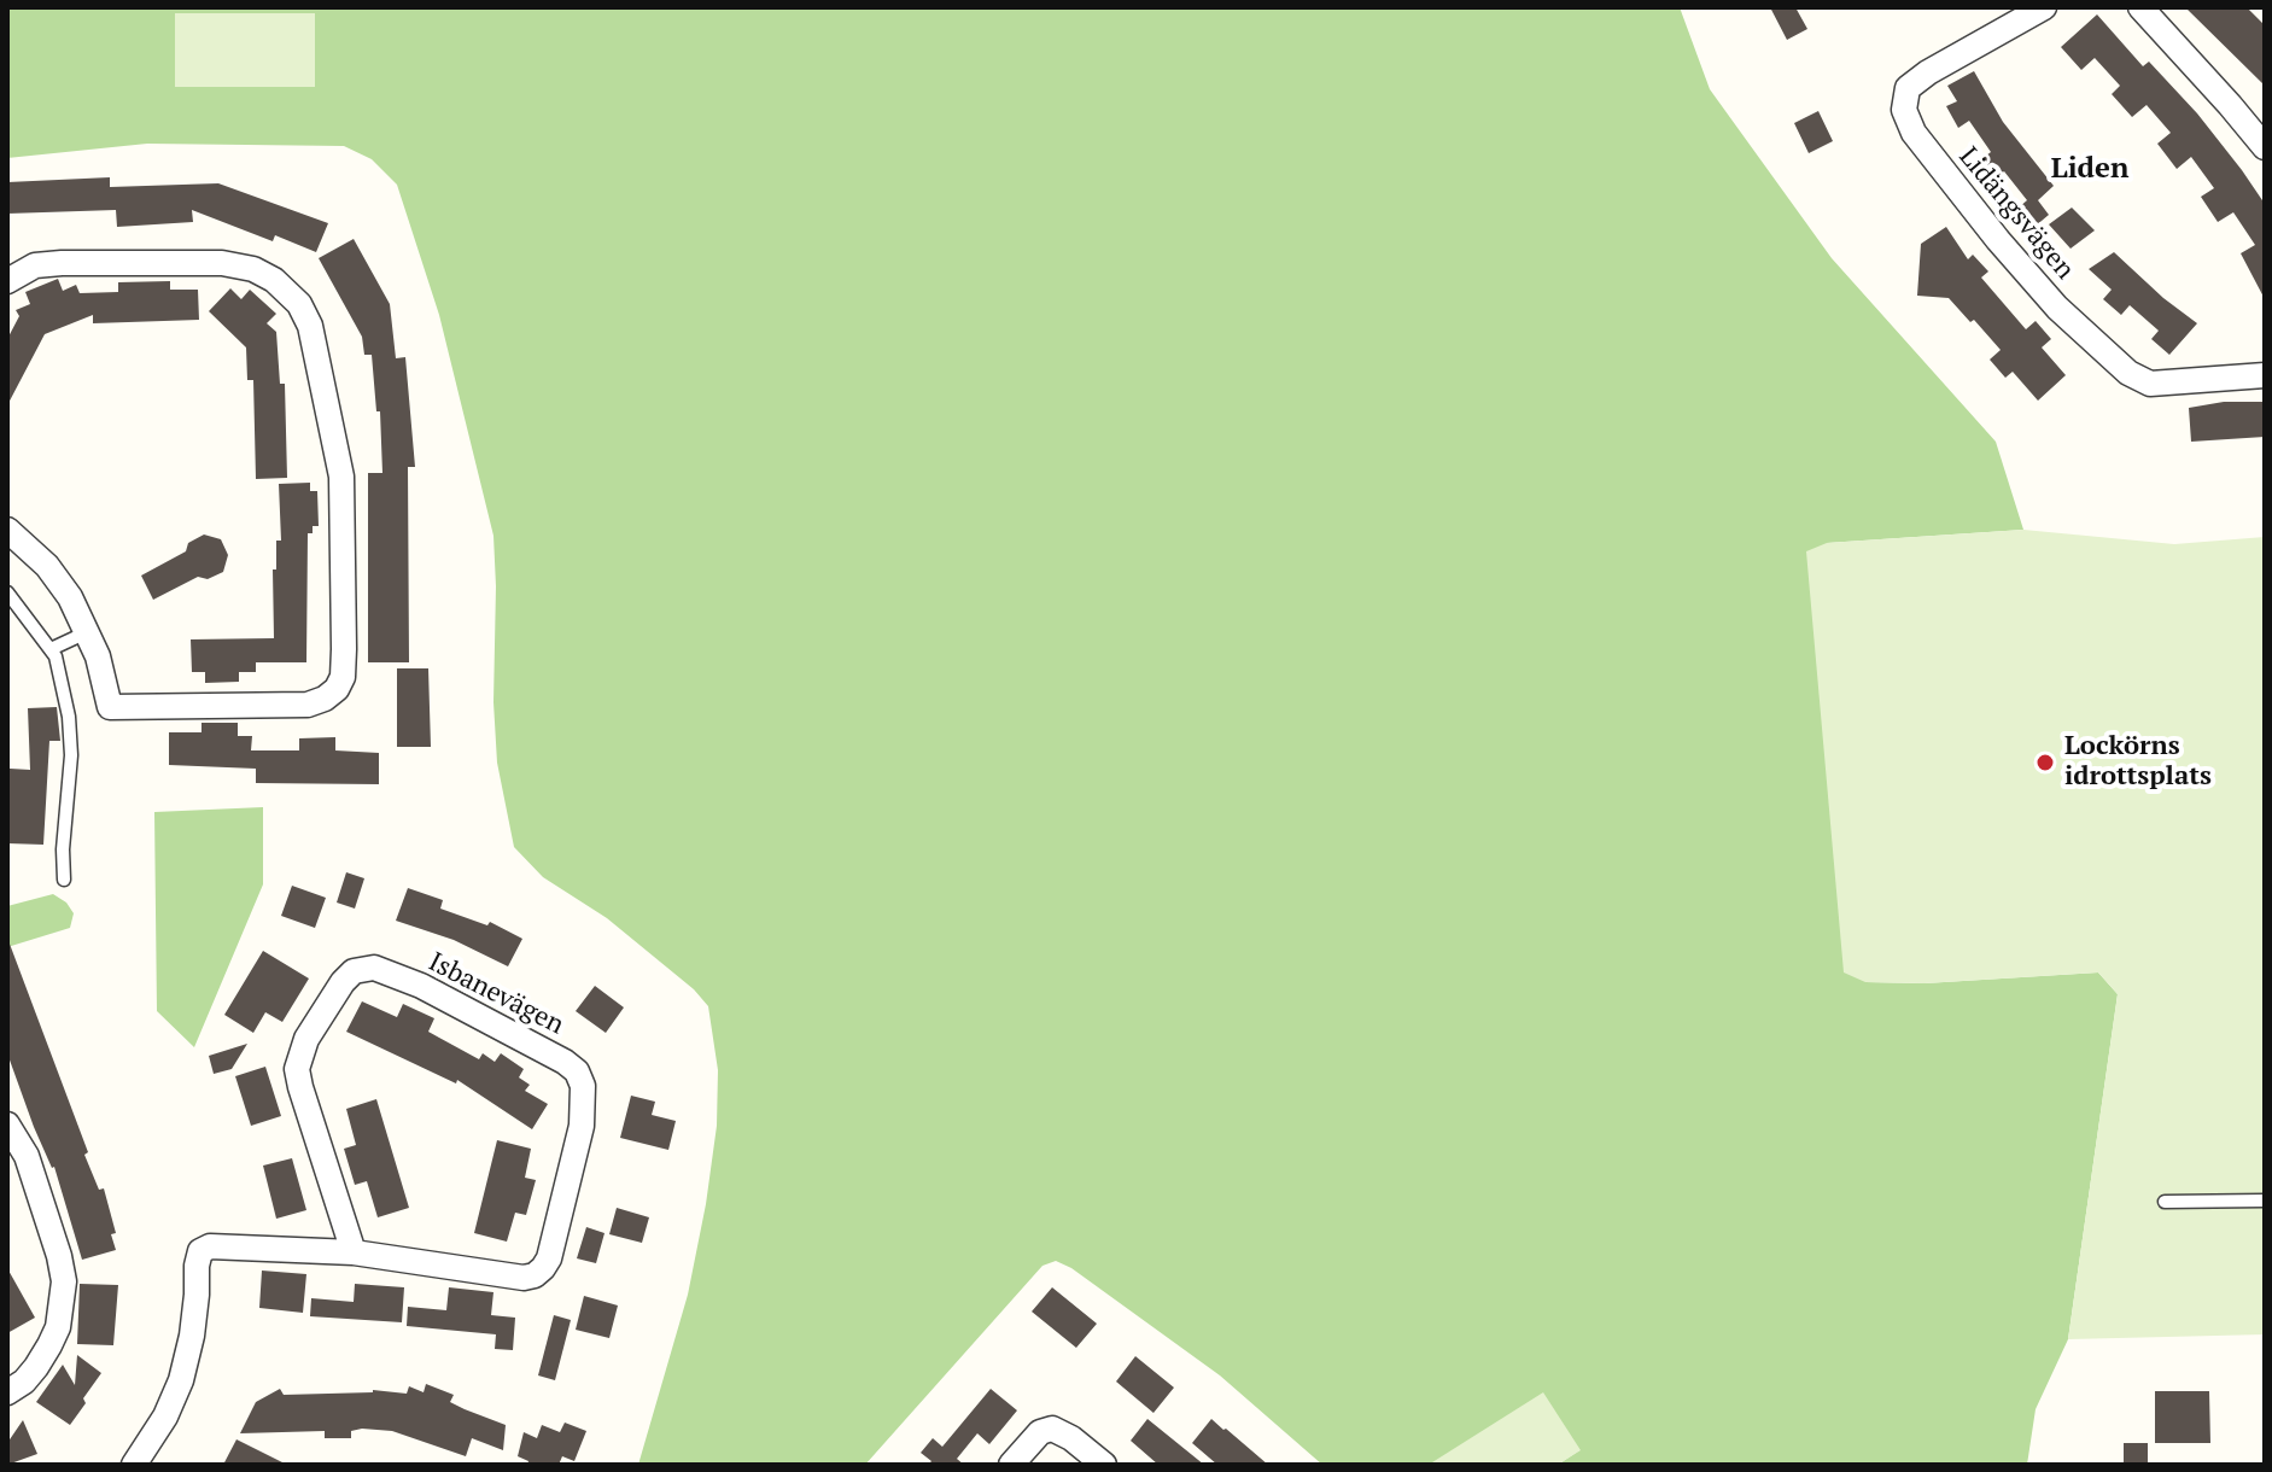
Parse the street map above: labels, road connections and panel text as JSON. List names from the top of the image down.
{
  "streets": {
    "street": ["Lidängsvägen", "Isbanevägen"]
  },
  "districts": ["Liden"],
  "places": ["Lockörns idrottsplats"]
}
